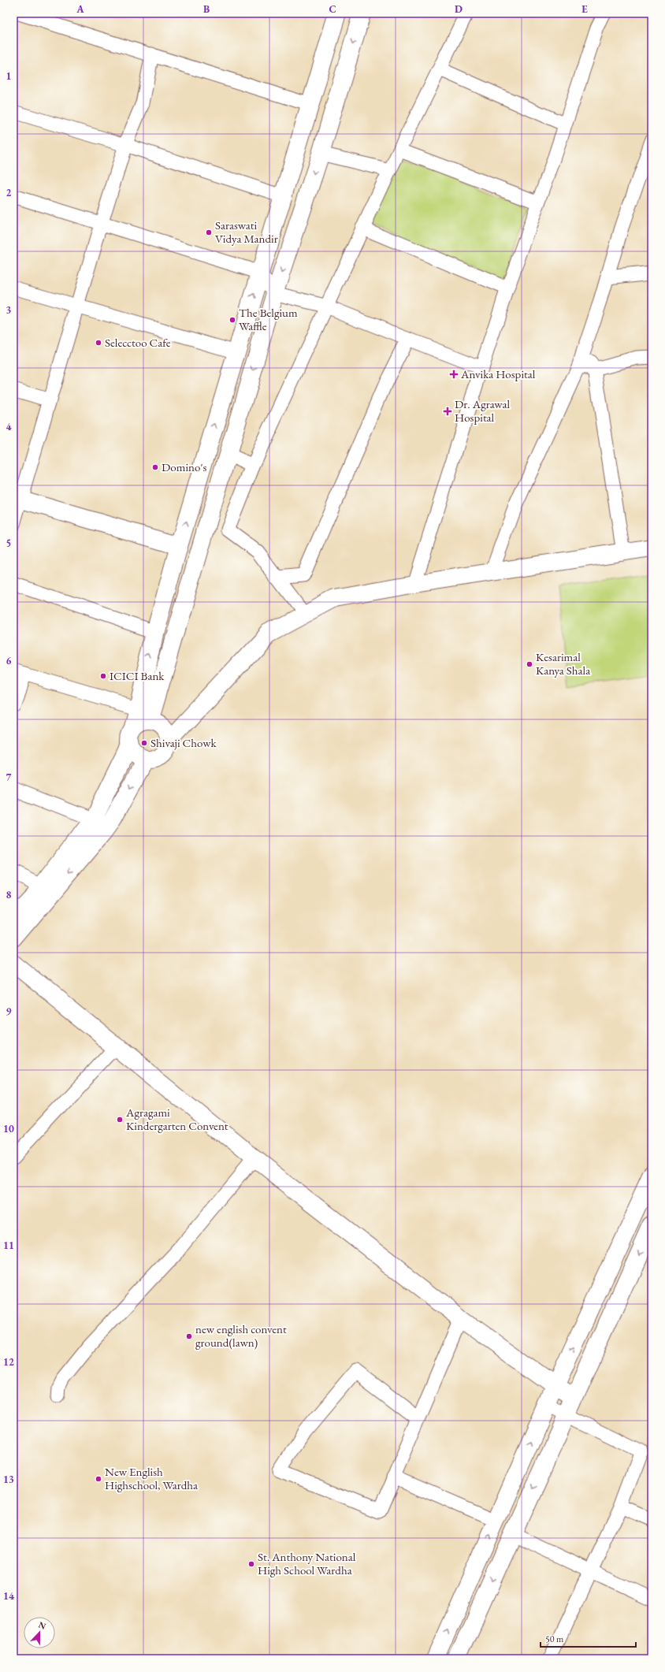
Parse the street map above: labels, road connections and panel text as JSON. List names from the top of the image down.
{
  "places": {
    "other": [
      "Saraswati Vidya Mandir",
      "The Belgium Waffle",
      "Selecctoo Cafe",
      "Domino's",
      "Kesarimal Kanya Shala",
      "ICICI Bank",
      "Shivaji Chowk",
      "Agragami Kindergarten Convent",
      "new english convent ground(lawn)",
      "New English Highschool, Wardha",
      "St. Anthony National High School Wardha"
    ],
    "health": ["Anvika Hospital", "Dr. Agrawal Hospital"]
  },
  "scale_bar": "50 m",
  "north": "top",
  "grid": {
    "columns": [
      "A",
      "B",
      "C",
      "D",
      "E"
    ],
    "rows": [
      "1",
      "2",
      "3",
      "4",
      "5",
      "6",
      "7",
      "8",
      "9",
      "10",
      "11",
      "12",
      "13",
      "14"
    ]
  }
}
